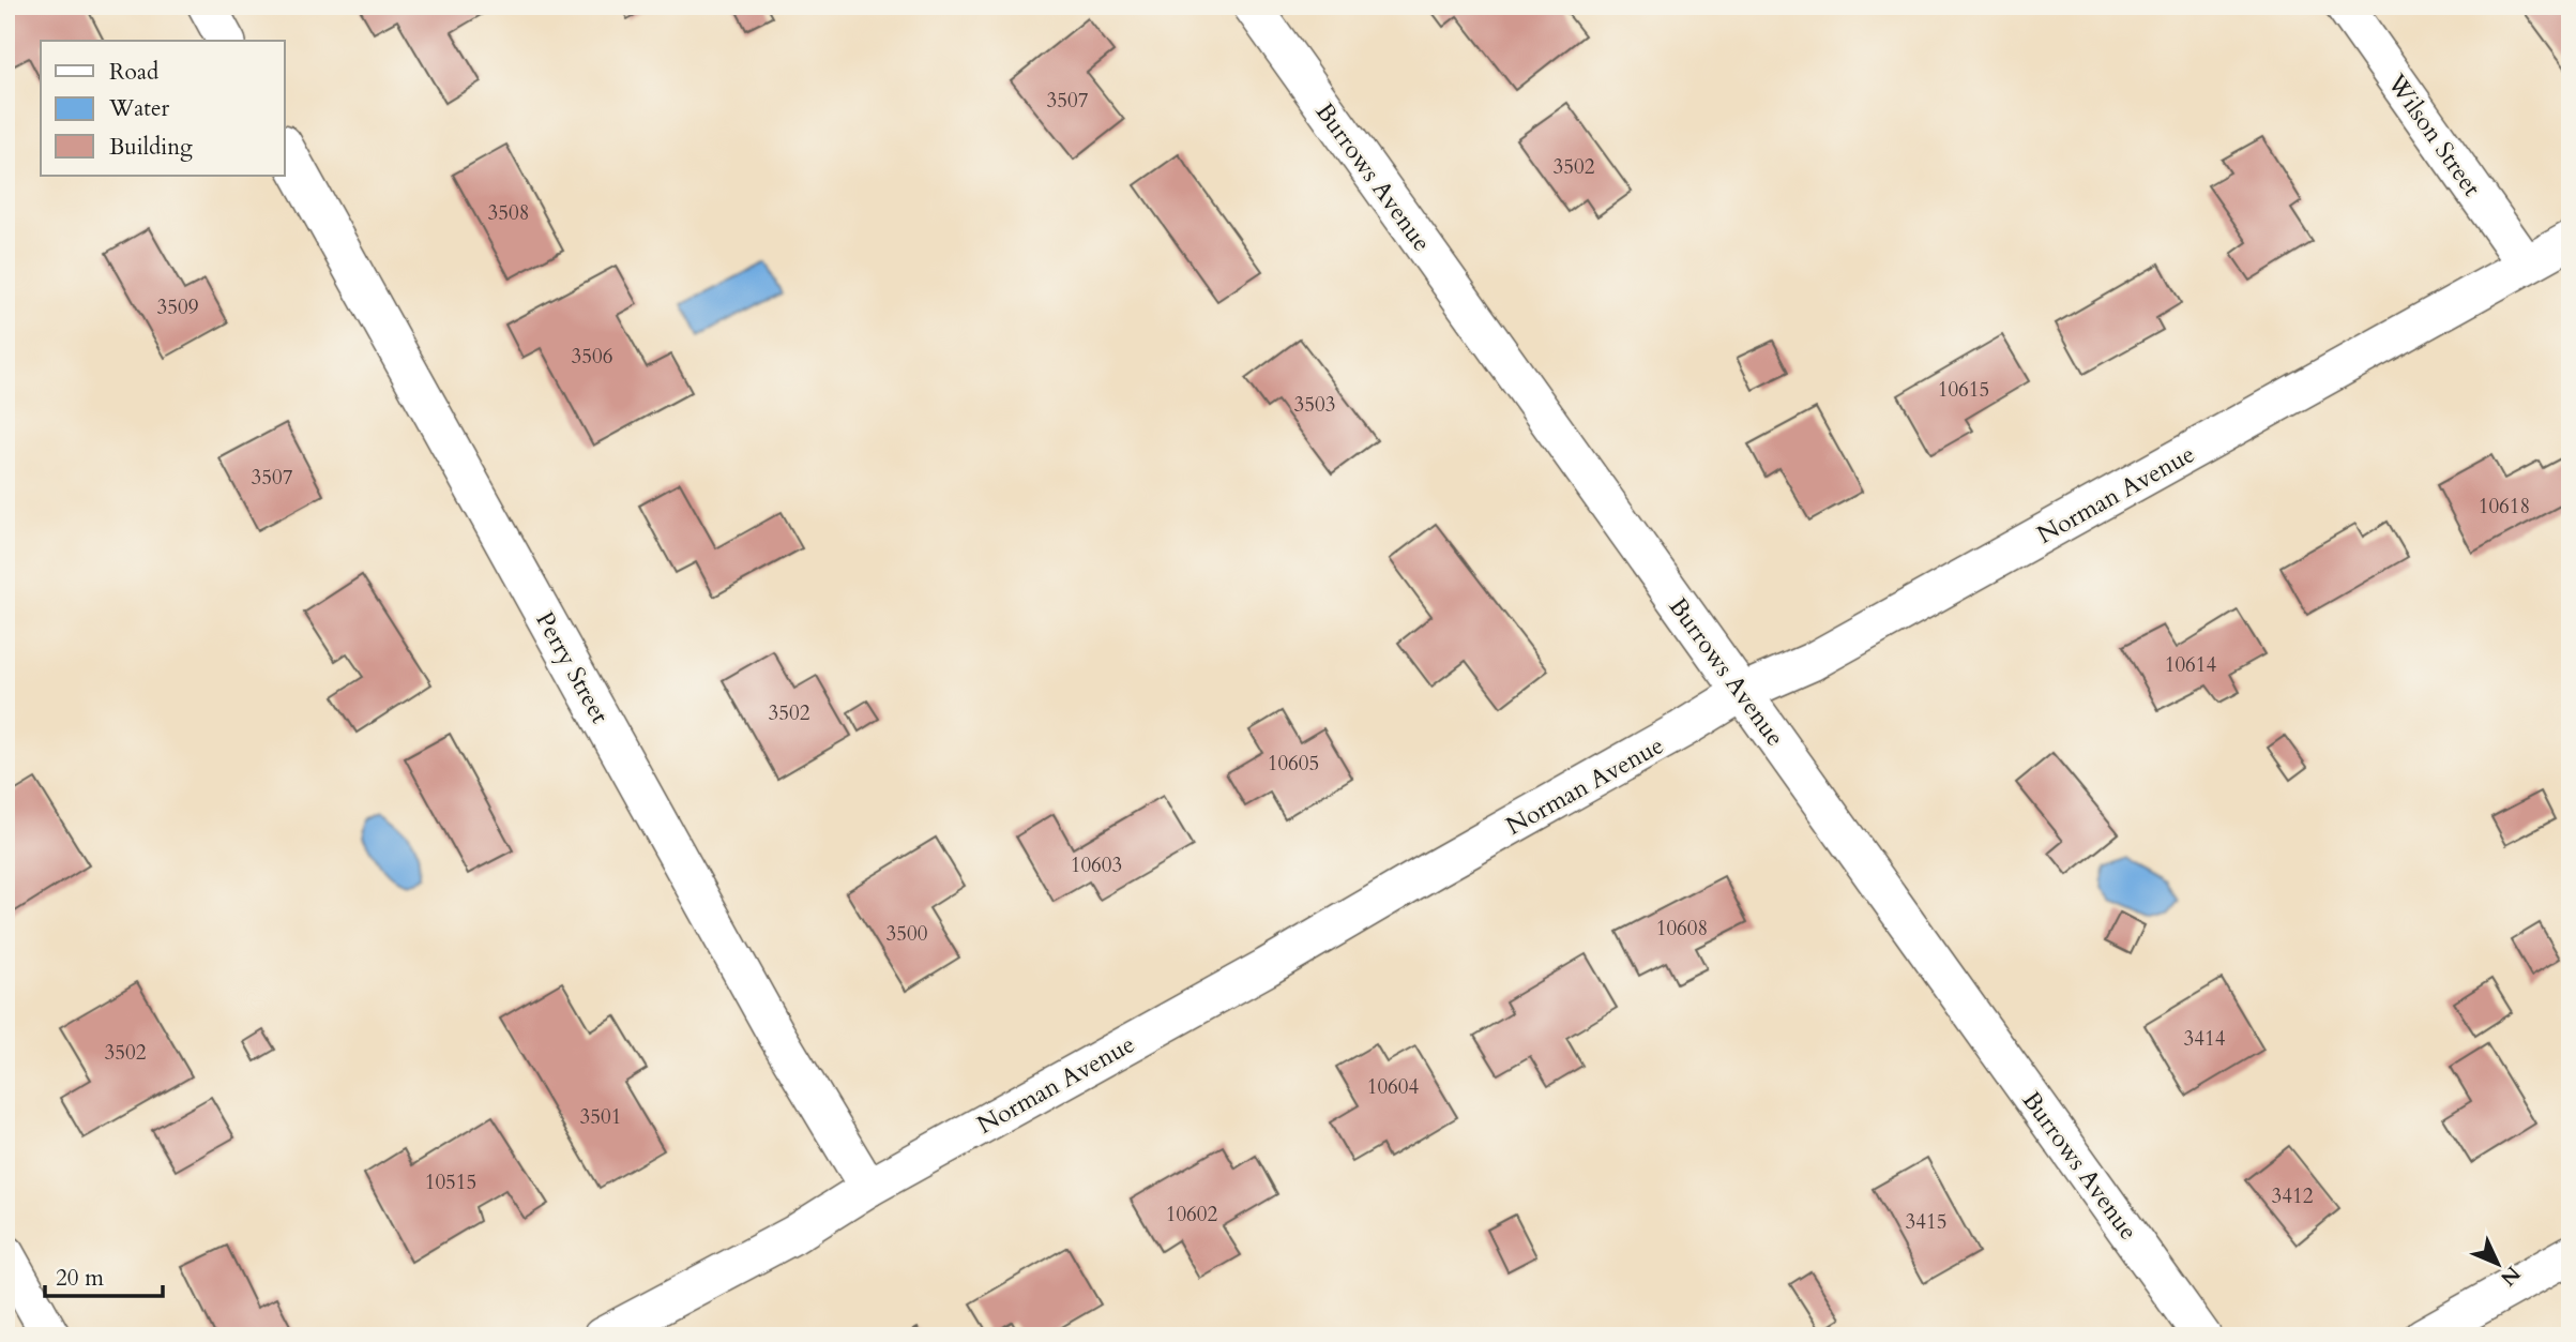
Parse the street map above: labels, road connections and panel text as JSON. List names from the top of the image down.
{
  "streets": {
    "street": [
      "Wilson Street",
      "Burrows Avenue",
      "Norman Avenue",
      "Perry Street"
    ]
  },
  "crossings": [
    ["Wilson Street", "Norman Avenue"],
    ["Burrows Avenue", "Norman Avenue"],
    ["Norman Avenue", "Perry Street"]
  ],
  "house_numbers": [
    "3507",
    "3502",
    "3508",
    "3509",
    "3506",
    "10615",
    "3503",
    "3507",
    "10618",
    "10614",
    "3502",
    "10605",
    "10603",
    "10608",
    "3500",
    "3414",
    "3502",
    "10604",
    "3501",
    "10515",
    "3412",
    "10602",
    "3415"
  ],
  "legend": ["Road", "Water", "Building"],
  "scale_bar": "20 m",
  "north": "bottom right"
}
